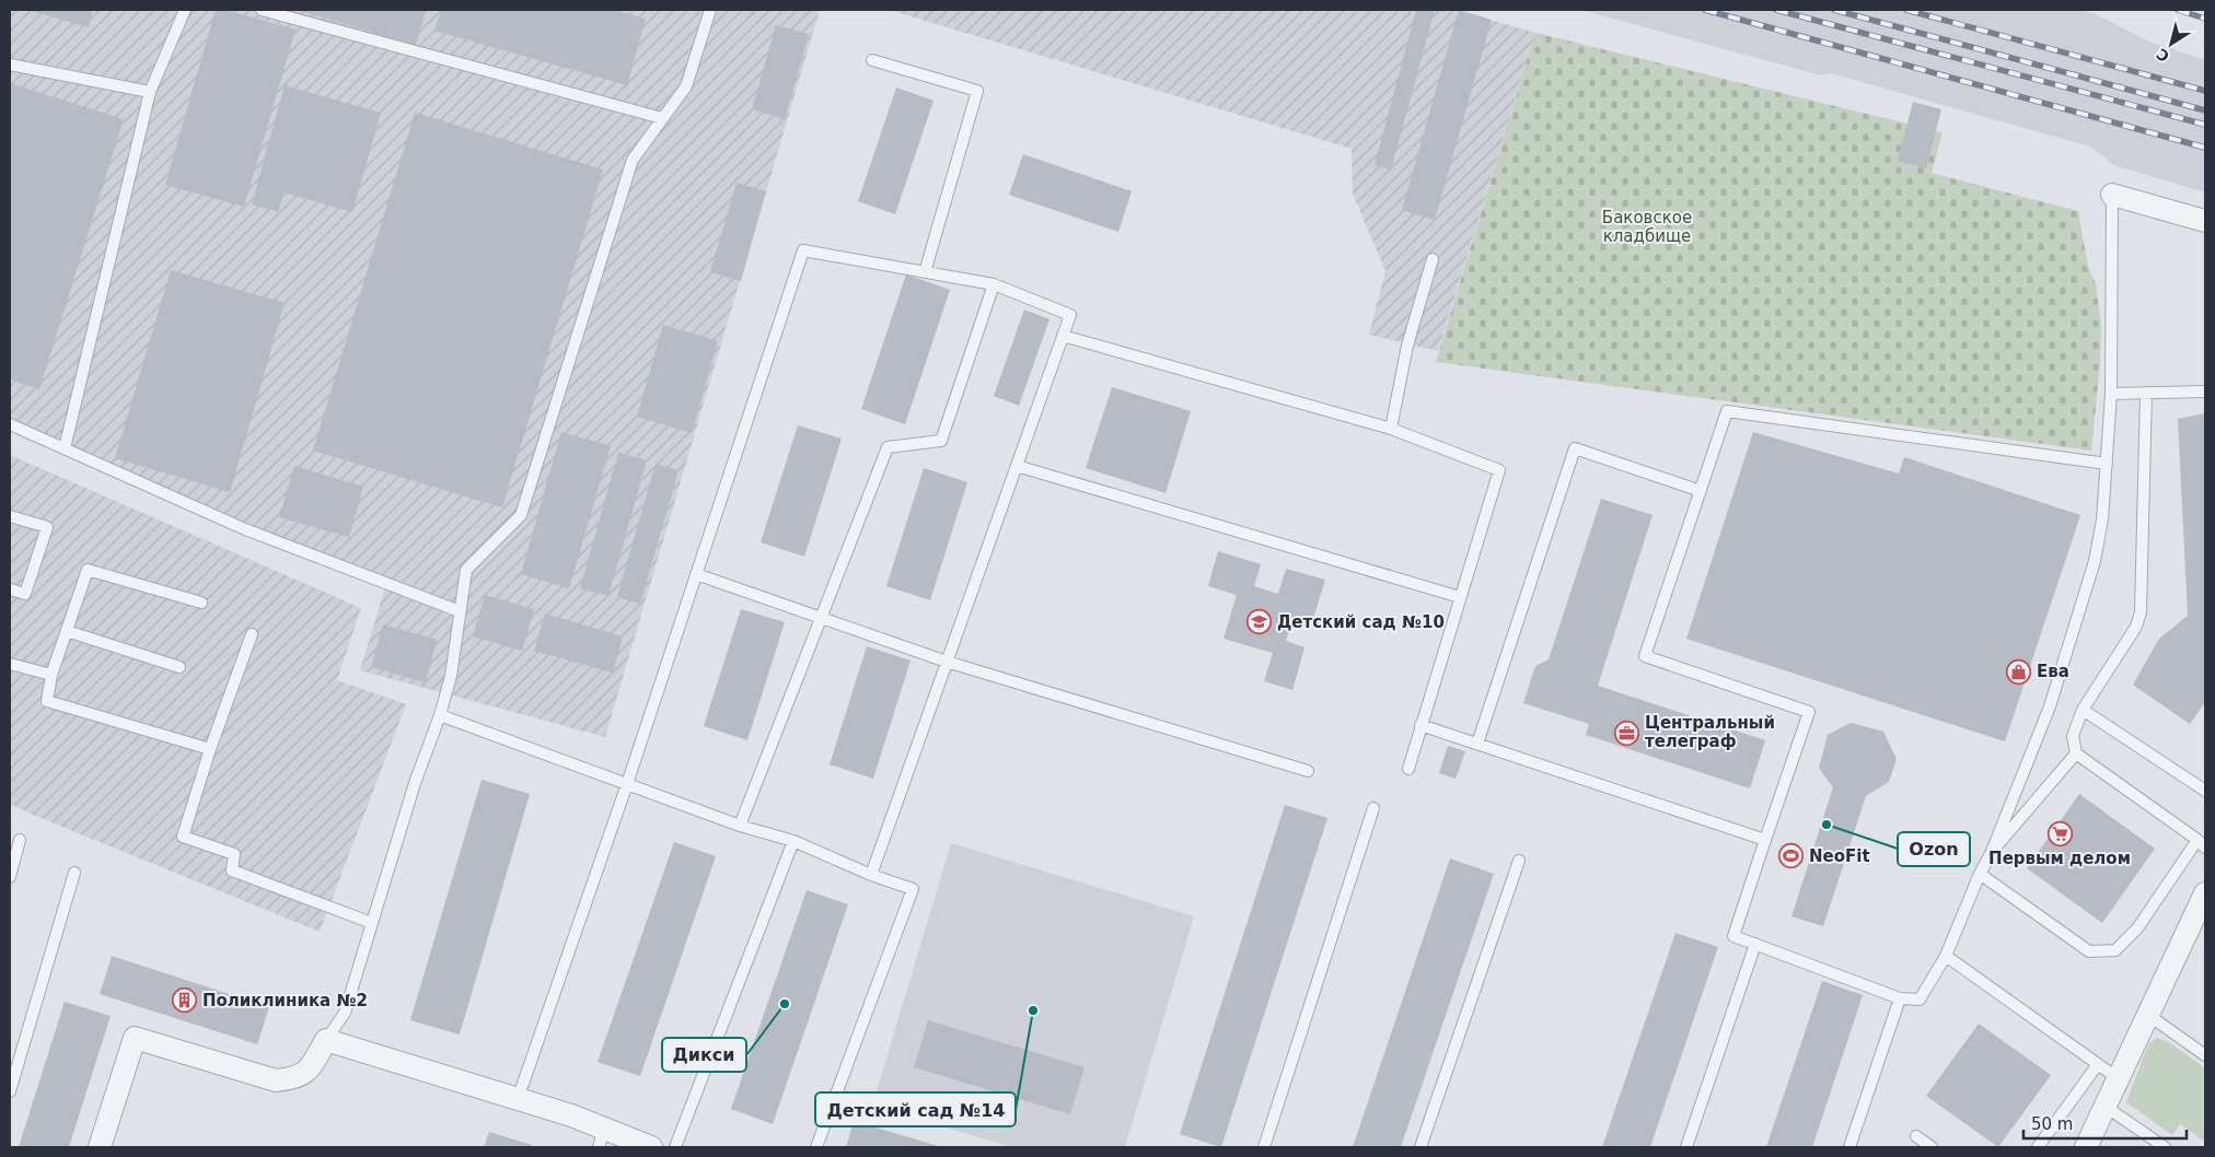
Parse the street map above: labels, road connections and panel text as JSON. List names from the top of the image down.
{
  "parks": ["Баковское кладбище"],
  "places": {
    "school or university": ["Детский сад №10"],
    "shop": ["Ева"],
    "office": ["Центральный телеграф"],
    "other": ["Ozon", "Дикси", "Детский сад №14"],
    "supermarket": ["Первым делом"],
    "sports": ["NeoFit"],
    "building": ["Поликлиника №2"]
  },
  "scale_bar": "50 m",
  "north": "bottom left"
}
